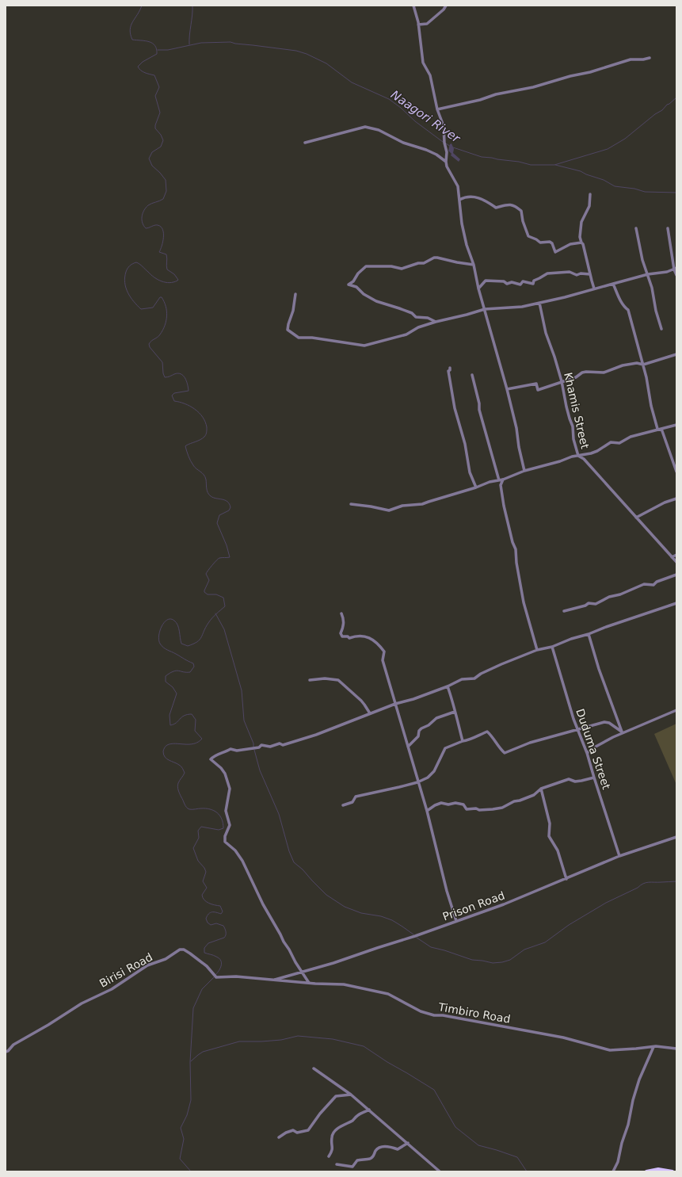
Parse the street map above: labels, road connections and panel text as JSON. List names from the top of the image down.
{
  "streets": {
    "street": [
      "Khamis Street",
      "Duduma Street",
      "Prison Road",
      "Birisi Road",
      "Timbiro Road"
    ]
  },
  "crossings": [
    ["Duduma Street", "Prison Road"],
    ["Prison Road", "Birisi Road"],
    ["Prison Road", "Timbiro Road"],
    ["Birisi Road", "Timbiro Road"]
  ],
  "water": ["Naagori River"]
}
